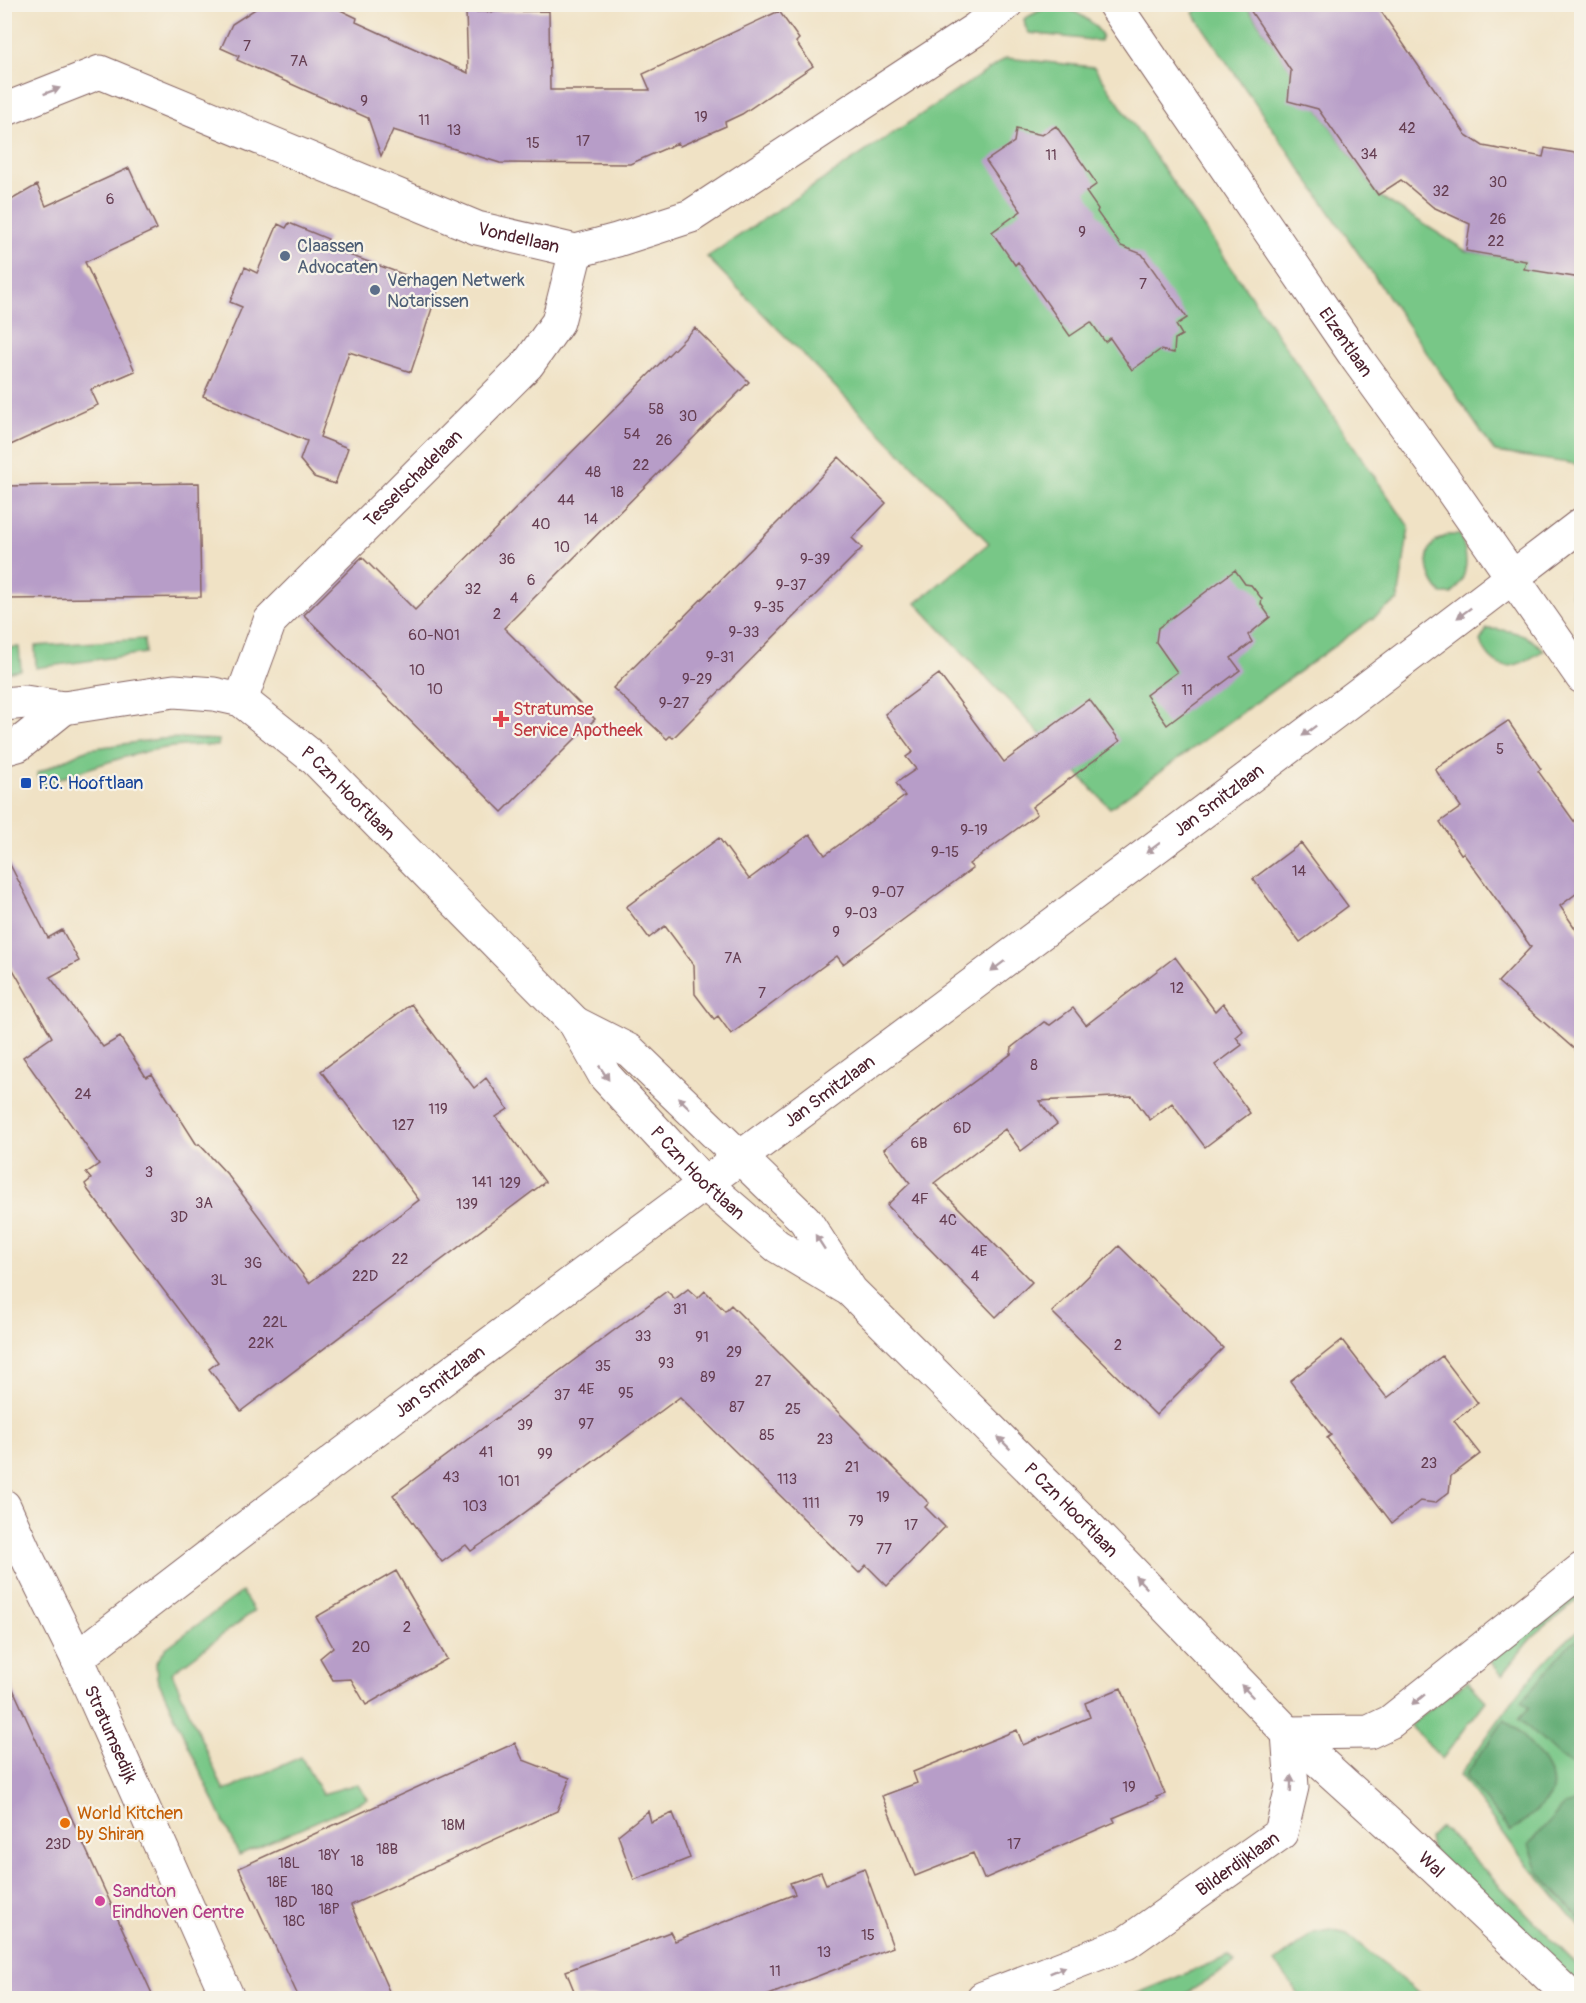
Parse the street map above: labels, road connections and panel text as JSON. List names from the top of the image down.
{
  "streets": {
    "street": [
      "Vondellaan",
      "Elzentlaan",
      "Tesselschadelaan",
      "P Czn Hooftlaan",
      "Jan Smitzlaan",
      "Stratumsedijk",
      "Bilderdijklaan",
      "Wal"
    ]
  },
  "crossings": [
    ["Vondellaan", "Tesselschadelaan"],
    ["Elzentlaan", "Jan Smitzlaan"],
    ["Tesselschadelaan", "P Czn Hooftlaan"],
    ["P Czn Hooftlaan", "Jan Smitzlaan"],
    ["P Czn Hooftlaan", "Bilderdijklaan"],
    ["P Czn Hooftlaan", "Wal"],
    ["Jan Smitzlaan", "Stratumsedijk"],
    ["Bilderdijklaan", "Wal"]
  ],
  "one_way": ["Vondellaan", "Jan Smitzlaan", "Bilderdijklaan"],
  "places": {
    "other": [
      "Claassen Advocaten",
      "Verhagen Netwerk Notarissen",
      "World Kitchen by Shiran",
      "Sandton Eindhoven Centre"
    ],
    "health": ["Stratumse Service Apotheek"],
    "transit": ["P.C. Hooftlaan"]
  },
  "house_numbers": [
    "7",
    "7A",
    "9",
    "19",
    "11",
    "42",
    "13",
    "17",
    "15",
    "34",
    "11",
    "30",
    "32",
    "6",
    "26",
    "9",
    "22",
    "7",
    "58",
    "30",
    "54",
    "26",
    "22",
    "48",
    "18",
    "44",
    "14",
    "40",
    "10",
    "36",
    "9-39",
    "6",
    "9-37",
    "32",
    "4",
    "9-35",
    "2",
    "9-33",
    "60-N01",
    "9-31",
    "10",
    "9-29",
    "10",
    "11",
    "9-27",
    "5",
    "9-19",
    "9-15",
    "14",
    "9-07",
    "9-03",
    "9",
    "7A",
    "12",
    "7",
    "8",
    "24",
    "119",
    "127",
    "6D",
    "6B",
    "3",
    "141",
    "129",
    "4F",
    "3A",
    "139",
    "3D",
    "4C",
    "4E",
    "22",
    "3G",
    "22D",
    "4",
    "3L",
    "31",
    "22L",
    "33",
    "91",
    "22K",
    "2",
    "29",
    "93",
    "35",
    "89",
    "27",
    "4E",
    "95",
    "37",
    "87",
    "25",
    "97",
    "39",
    "85",
    "23",
    "41",
    "99",
    "23",
    "21",
    "43",
    "113",
    "101",
    "19",
    "111",
    "103",
    "79",
    "17",
    "77",
    "2",
    "20",
    "19",
    "18M",
    "23D",
    "17",
    "18B",
    "18Y",
    "18",
    "18L",
    "18E",
    "18Q",
    "18D",
    "18P",
    "18C",
    "15",
    "13",
    "11"
  ]
}
